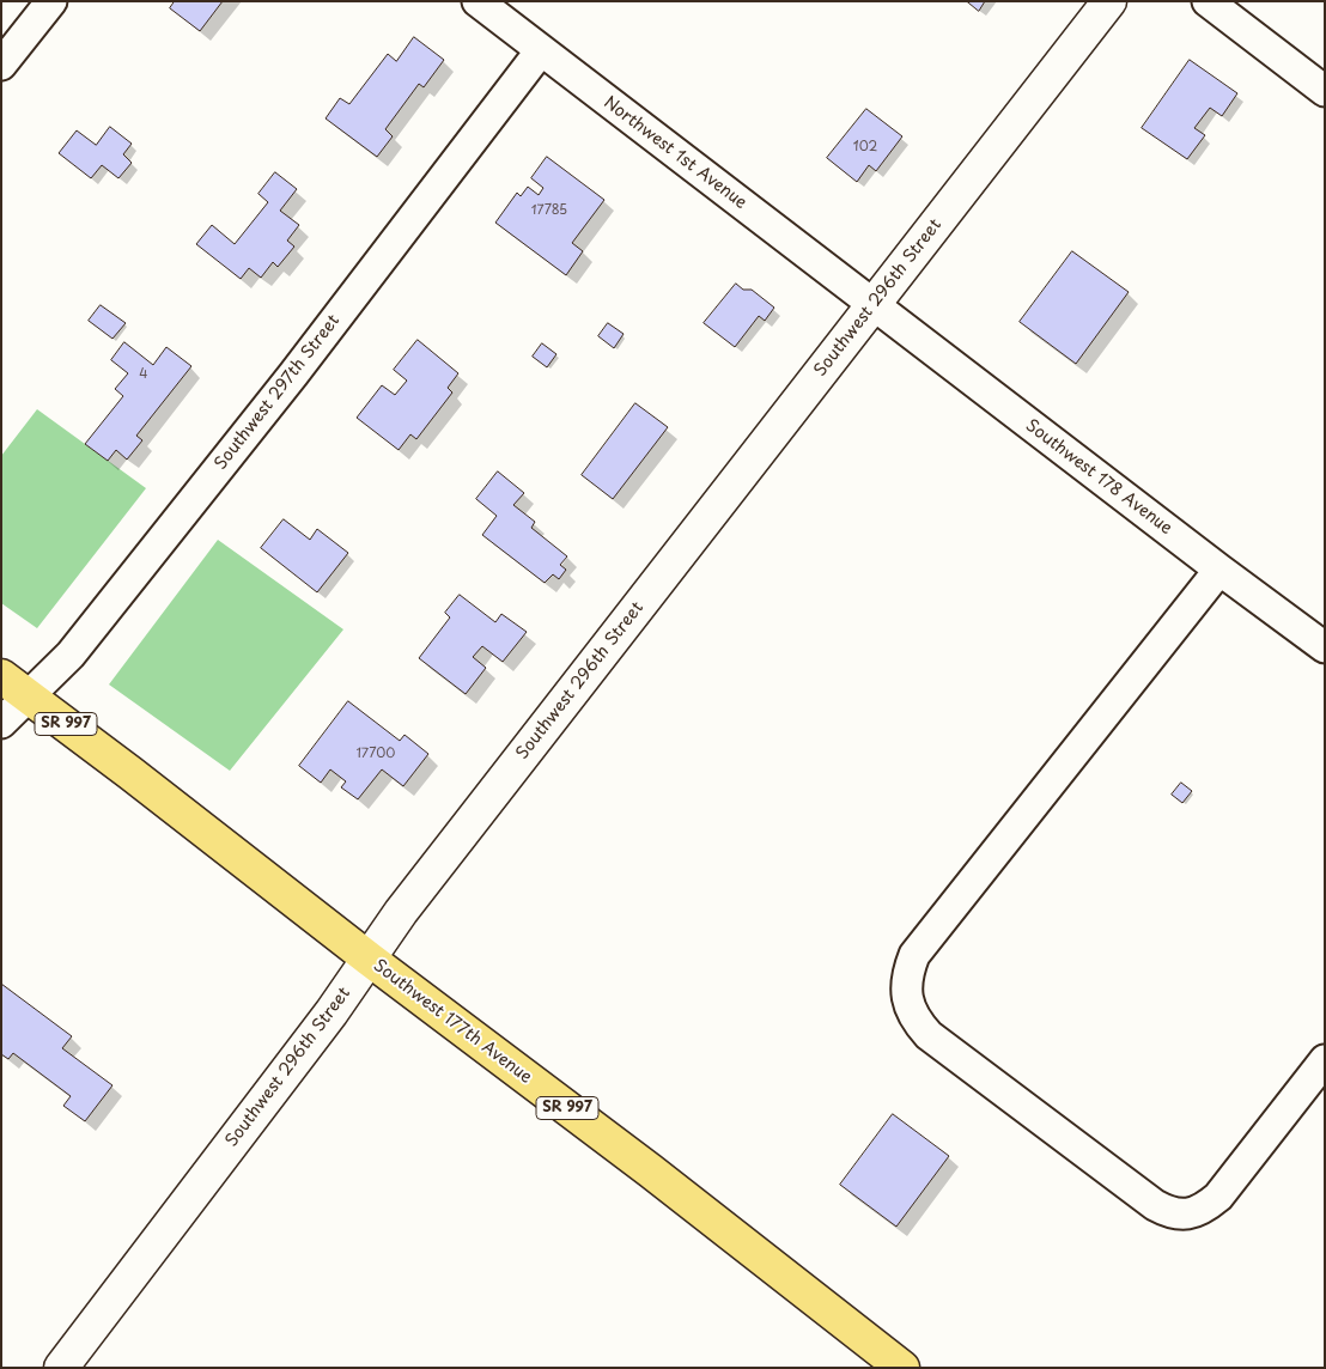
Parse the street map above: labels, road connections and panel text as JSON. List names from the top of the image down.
{
  "streets": {
    "highway": ["SR 997", "Southwest 177th Avenue"],
    "street": [
      "Northwest 1st Avenue",
      "Southwest 296th Street",
      "Southwest 297th Street",
      "Southwest 178 Avenue"
    ]
  },
  "crossings": [
    ["Northwest 1st Avenue", "Southwest 296th Street"],
    ["Northwest 1st Avenue", "Southwest 297th Street"],
    ["Northwest 1st Avenue", "Southwest 178 Avenue"],
    ["Southwest 296th Street", "Southwest 178 Avenue"],
    ["Southwest 296th Street", "Southwest 177th Avenue"],
    ["Southwest 297th Street", "Southwest 177th Avenue"]
  ],
  "house_numbers": [
    "102",
    "17785",
    "4",
    "17700"
  ]
}
